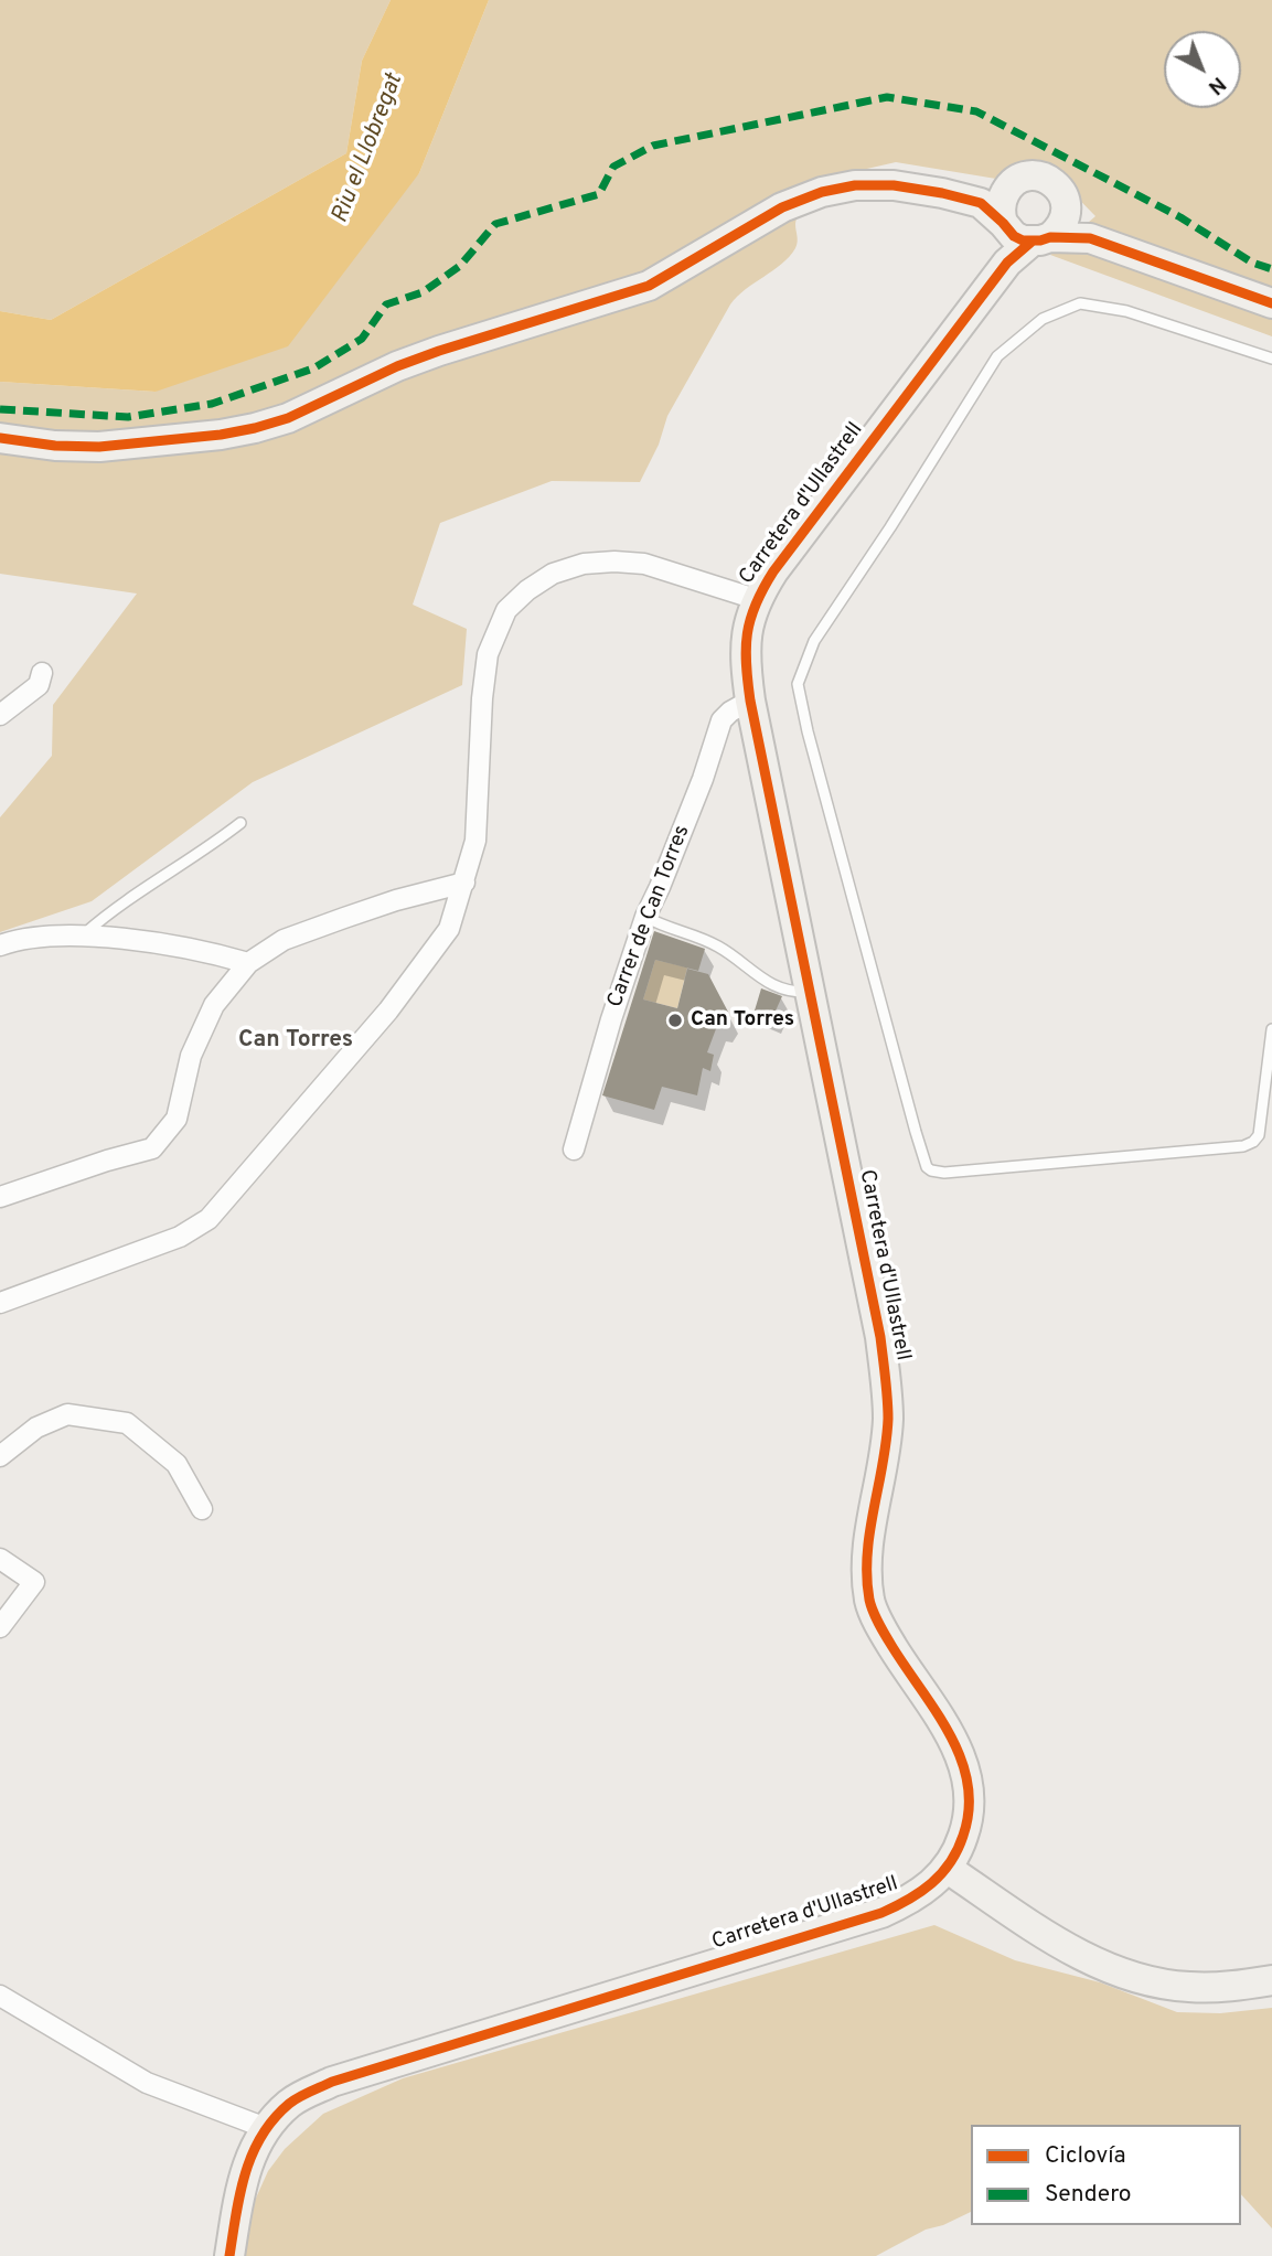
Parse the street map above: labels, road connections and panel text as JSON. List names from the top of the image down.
{
  "streets": {
    "street": ["Carretera d'Ullastrell", "Carrer de Can Torres"]
  },
  "crossings": [
    ["Carretera d'Ullastrell", "Carrer de Can Torres"]
  ],
  "districts": ["Can Torres"],
  "water": ["Riu el Llobregat"],
  "places": ["Can Torres"],
  "legend": ["Ciclovía", "Sendero"],
  "north": "bottom right"
}
